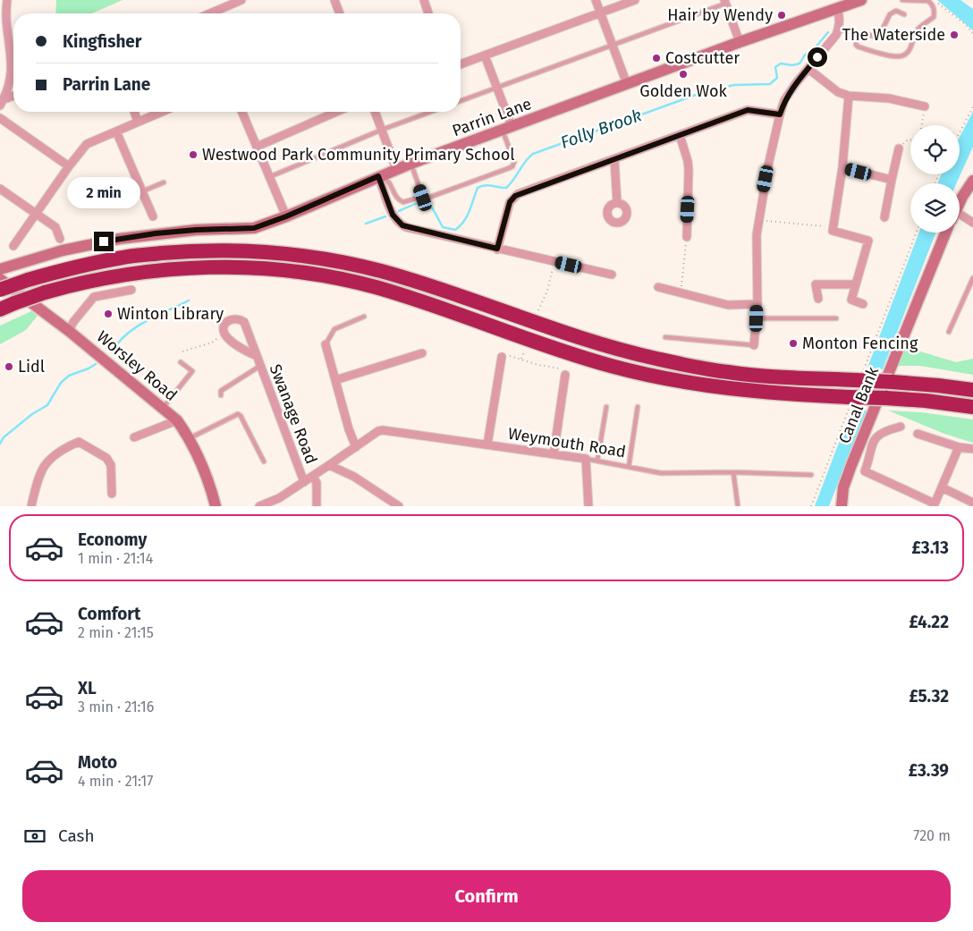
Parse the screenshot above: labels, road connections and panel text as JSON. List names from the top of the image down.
{
  "streets": {
    "main road": ["Parrin Lane", "Worsley Road", "Canal Bank"],
    "street": ["Swanage Road", "Weymouth Road"]
  },
  "crossings": [
    ["Swanage Road", "Weymouth Road"]
  ],
  "water": ["Folly Brook"],
  "places": [
    "Hair by Wendy",
    "The Waterside",
    "Costcutter",
    "Golden Wok",
    "Westwood Park Community Primary School",
    "Winton Library",
    "Monton Fencing",
    "Lidl"
  ],
  "page": {
    "banner": ["Kingfisher", "Parrin Lane"],
    "bubble": "2 min",
    "list": [
      {
        "name": "Economy",
        "note": "1 min · 21:14",
        "value": "£3.13"
      },
      {
        "name": "Comfort",
        "note": "2 min · 21:15",
        "value": "£4.22"
      },
      {
        "name": "XL",
        "note": "3 min · 21:16",
        "value": "£5.32"
      },
      {
        "name": "Moto",
        "note": "4 min · 21:17",
        "value": "£3.39"
      }
    ],
    "pay": ["Cash", "720 m"],
    "buttons": "Confirm"
  }
}
